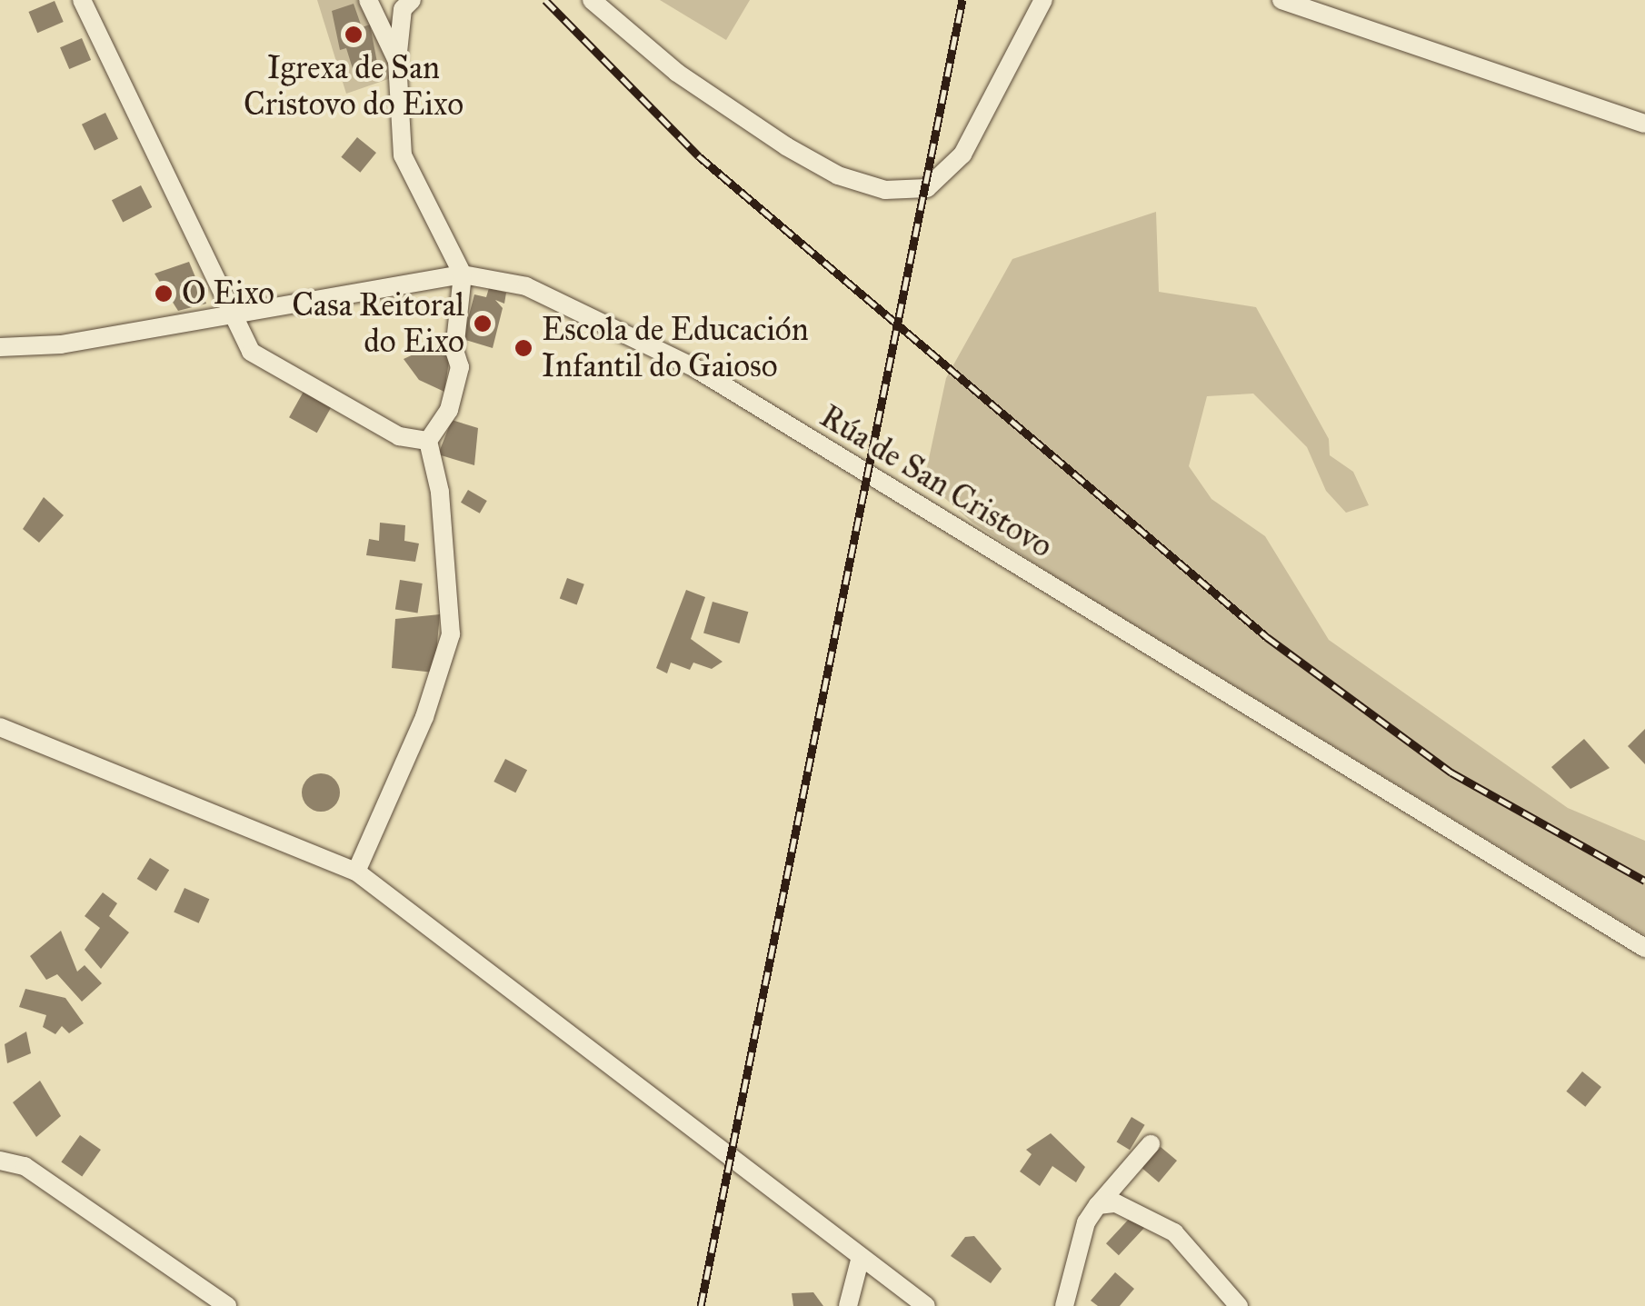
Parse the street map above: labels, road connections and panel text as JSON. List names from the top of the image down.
{
  "streets": {
    "street": ["Rúa de San Cristovo"]
  },
  "places": [
    "Igrexa de San Cristovo do Eixo",
    "O Eixo",
    "Casa Reitoral do Eixo",
    "Escola de Educación Infantil do Gaioso"
  ]
}
